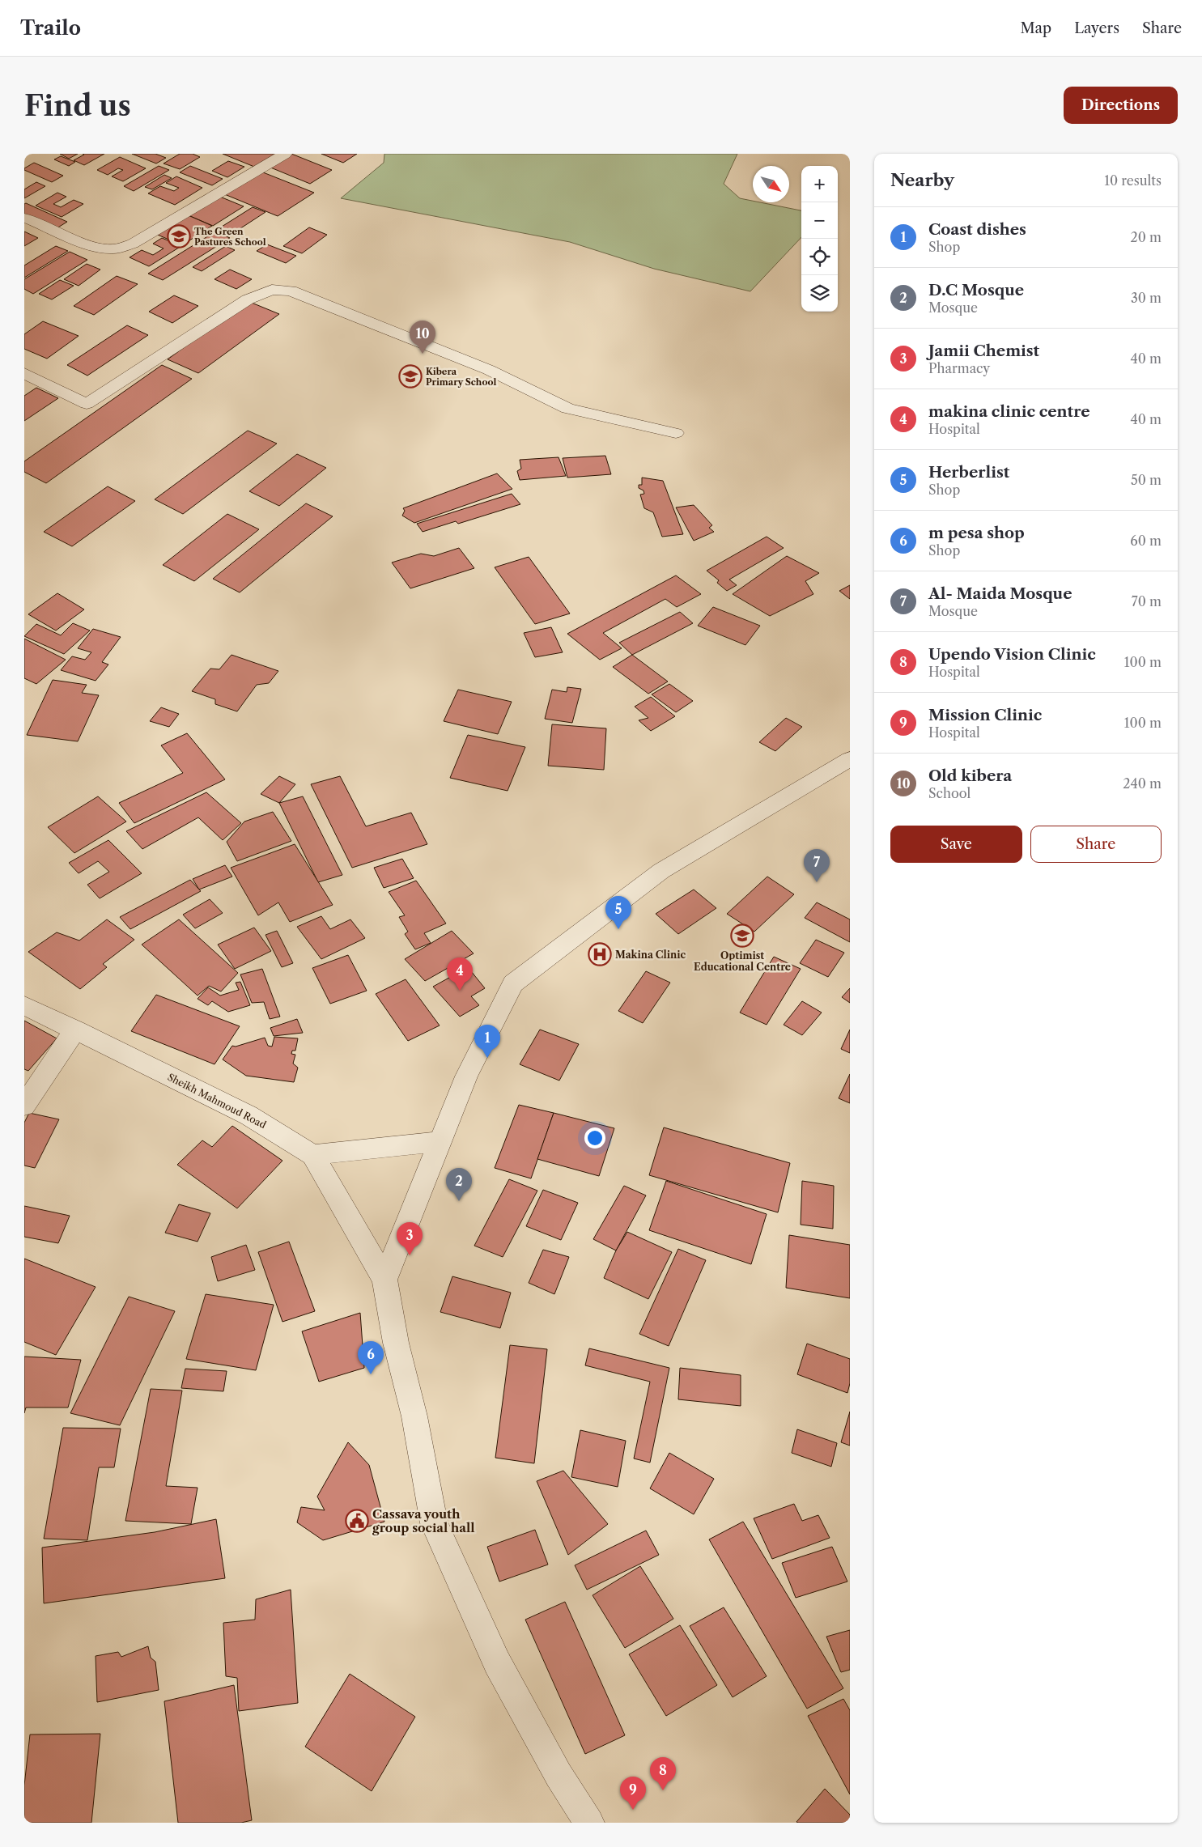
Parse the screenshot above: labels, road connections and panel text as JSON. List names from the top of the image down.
{
  "streets": {
    "street": ["Sheikh Mahmoud Road"]
  },
  "places": {
    "school or university": ["The Green Pastures School", "Kibera Primary School", "Optimist Educational Centre"],
    "hospital": ["Makina Clinic"],
    "public building": ["Cassava youth group social hall"]
  },
  "north": "bottom right",
  "page": {
    "header": "Trailo",
    "nav": ["Map", "Layers", "Share"],
    "buttons": [
      "Directions",
      ["Save", "Share"]
    ],
    "title": "Find us",
    "heading": ["Nearby", "10 results"],
    "map_buttons": ["+", "−"],
    "list": [
      {
        "mark": "1",
        "name": "Coast dishes",
        "note": "Shop",
        "value": "20 m"
      },
      {
        "mark": "2",
        "name": "D.C Mosque",
        "note": "Mosque",
        "value": "30 m"
      },
      {
        "mark": "3",
        "name": "Jamii Chemist",
        "note": "Pharmacy",
        "value": "40 m"
      },
      {
        "mark": "4",
        "name": "makina clinic centre",
        "note": "Hospital",
        "value": "40 m"
      },
      {
        "mark": "5",
        "name": "Herberlist",
        "note": "Shop",
        "value": "50 m"
      },
      {
        "mark": "6",
        "name": "m pesa shop",
        "note": "Shop",
        "value": "60 m"
      },
      {
        "mark": "7",
        "name": "Al- Maida Mosque",
        "note": "Mosque",
        "value": "70 m"
      },
      {
        "mark": "8",
        "name": "Upendo Vision Clinic",
        "note": "Hospital",
        "value": "100 m"
      },
      {
        "mark": "9",
        "name": "Mission Clinic",
        "note": "Hospital",
        "value": "100 m"
      },
      {
        "mark": "10",
        "name": "Old kibera",
        "note": "School",
        "value": "240 m"
      }
    ],
    "pins": [
      "10",
      "7",
      "5",
      "4",
      "1",
      "2",
      "3",
      "6",
      "8",
      "9"
    ]
  }
}
